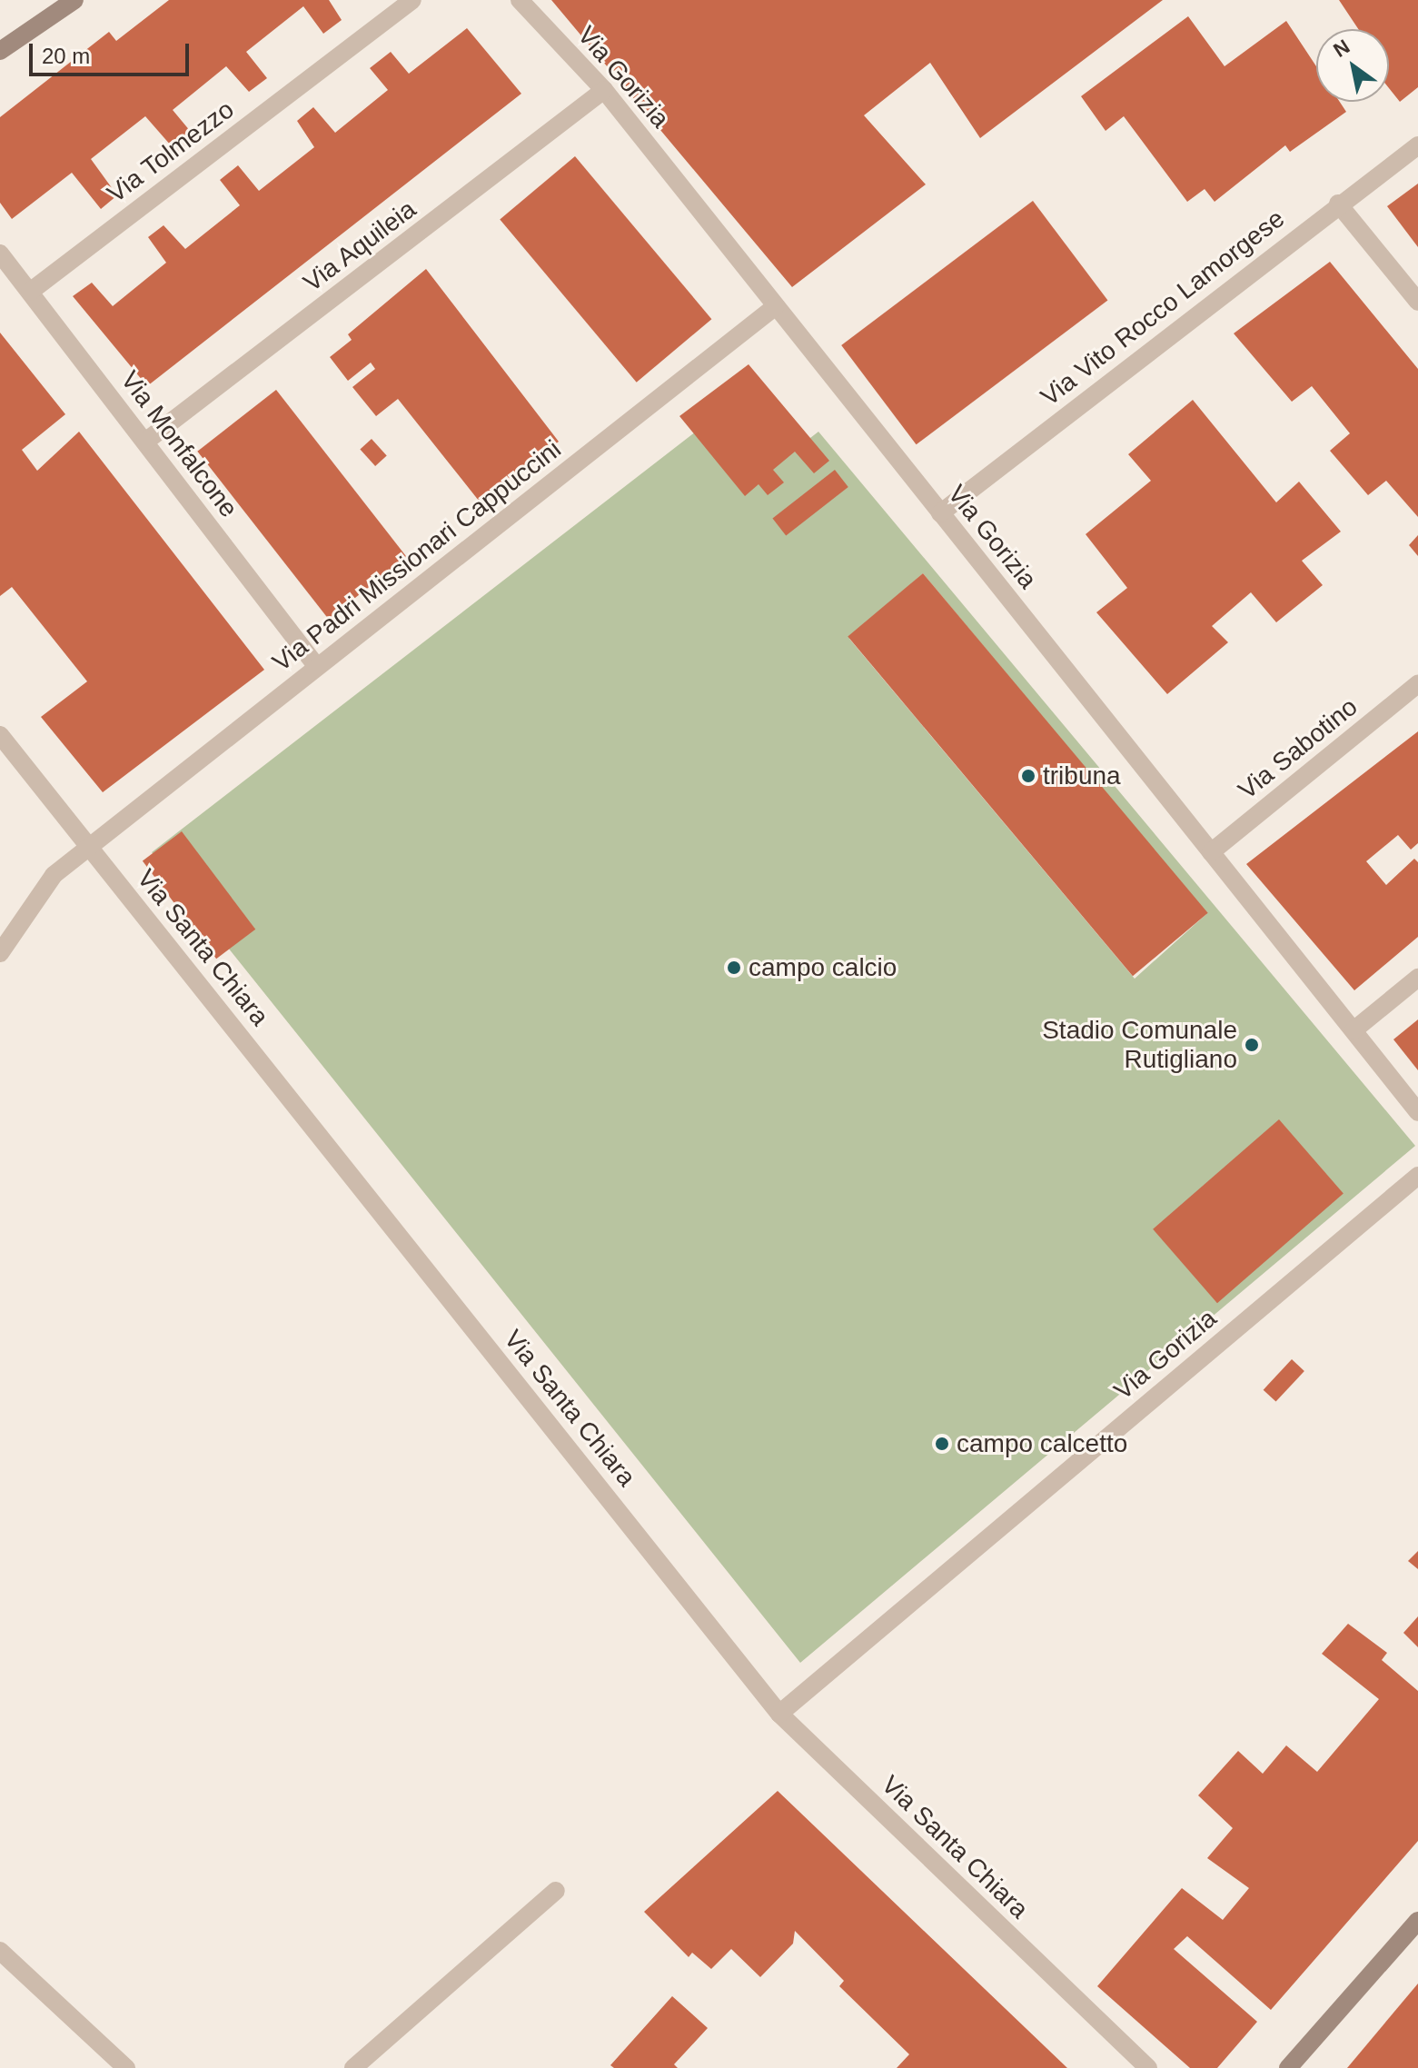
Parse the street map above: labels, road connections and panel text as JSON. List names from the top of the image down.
{
  "streets": {
    "street": [
      "Via Gorizia",
      "Via Tolmezzo",
      "Via Aquileia",
      "Via Vito Rocco Lamorgese",
      "Via Monfalcone",
      "Via Padri Missionari Cappuccini",
      "Via Sabotino",
      "Via Santa Chiara"
    ]
  },
  "crossings": [
    ["Via Gorizia", "Via Aquileia"],
    ["Via Gorizia", "Via Vito Rocco Lamorgese"],
    ["Via Gorizia", "Via Padri Missionari Cappuccini"],
    ["Via Gorizia", "Via Sabotino"],
    ["Via Gorizia", "Via Santa Chiara"],
    ["Via Tolmezzo", "Via Monfalcone"],
    ["Via Aquileia", "Via Monfalcone"],
    ["Via Monfalcone", "Via Padri Missionari Cappuccini"],
    ["Via Padri Missionari Cappuccini", "Via Santa Chiara"]
  ],
  "places": [
    "tribuna",
    "campo calcio",
    "Stadio Comunale Rutigliano",
    "campo calcetto"
  ],
  "scale_bar": "20 m",
  "north": "top left"
}
